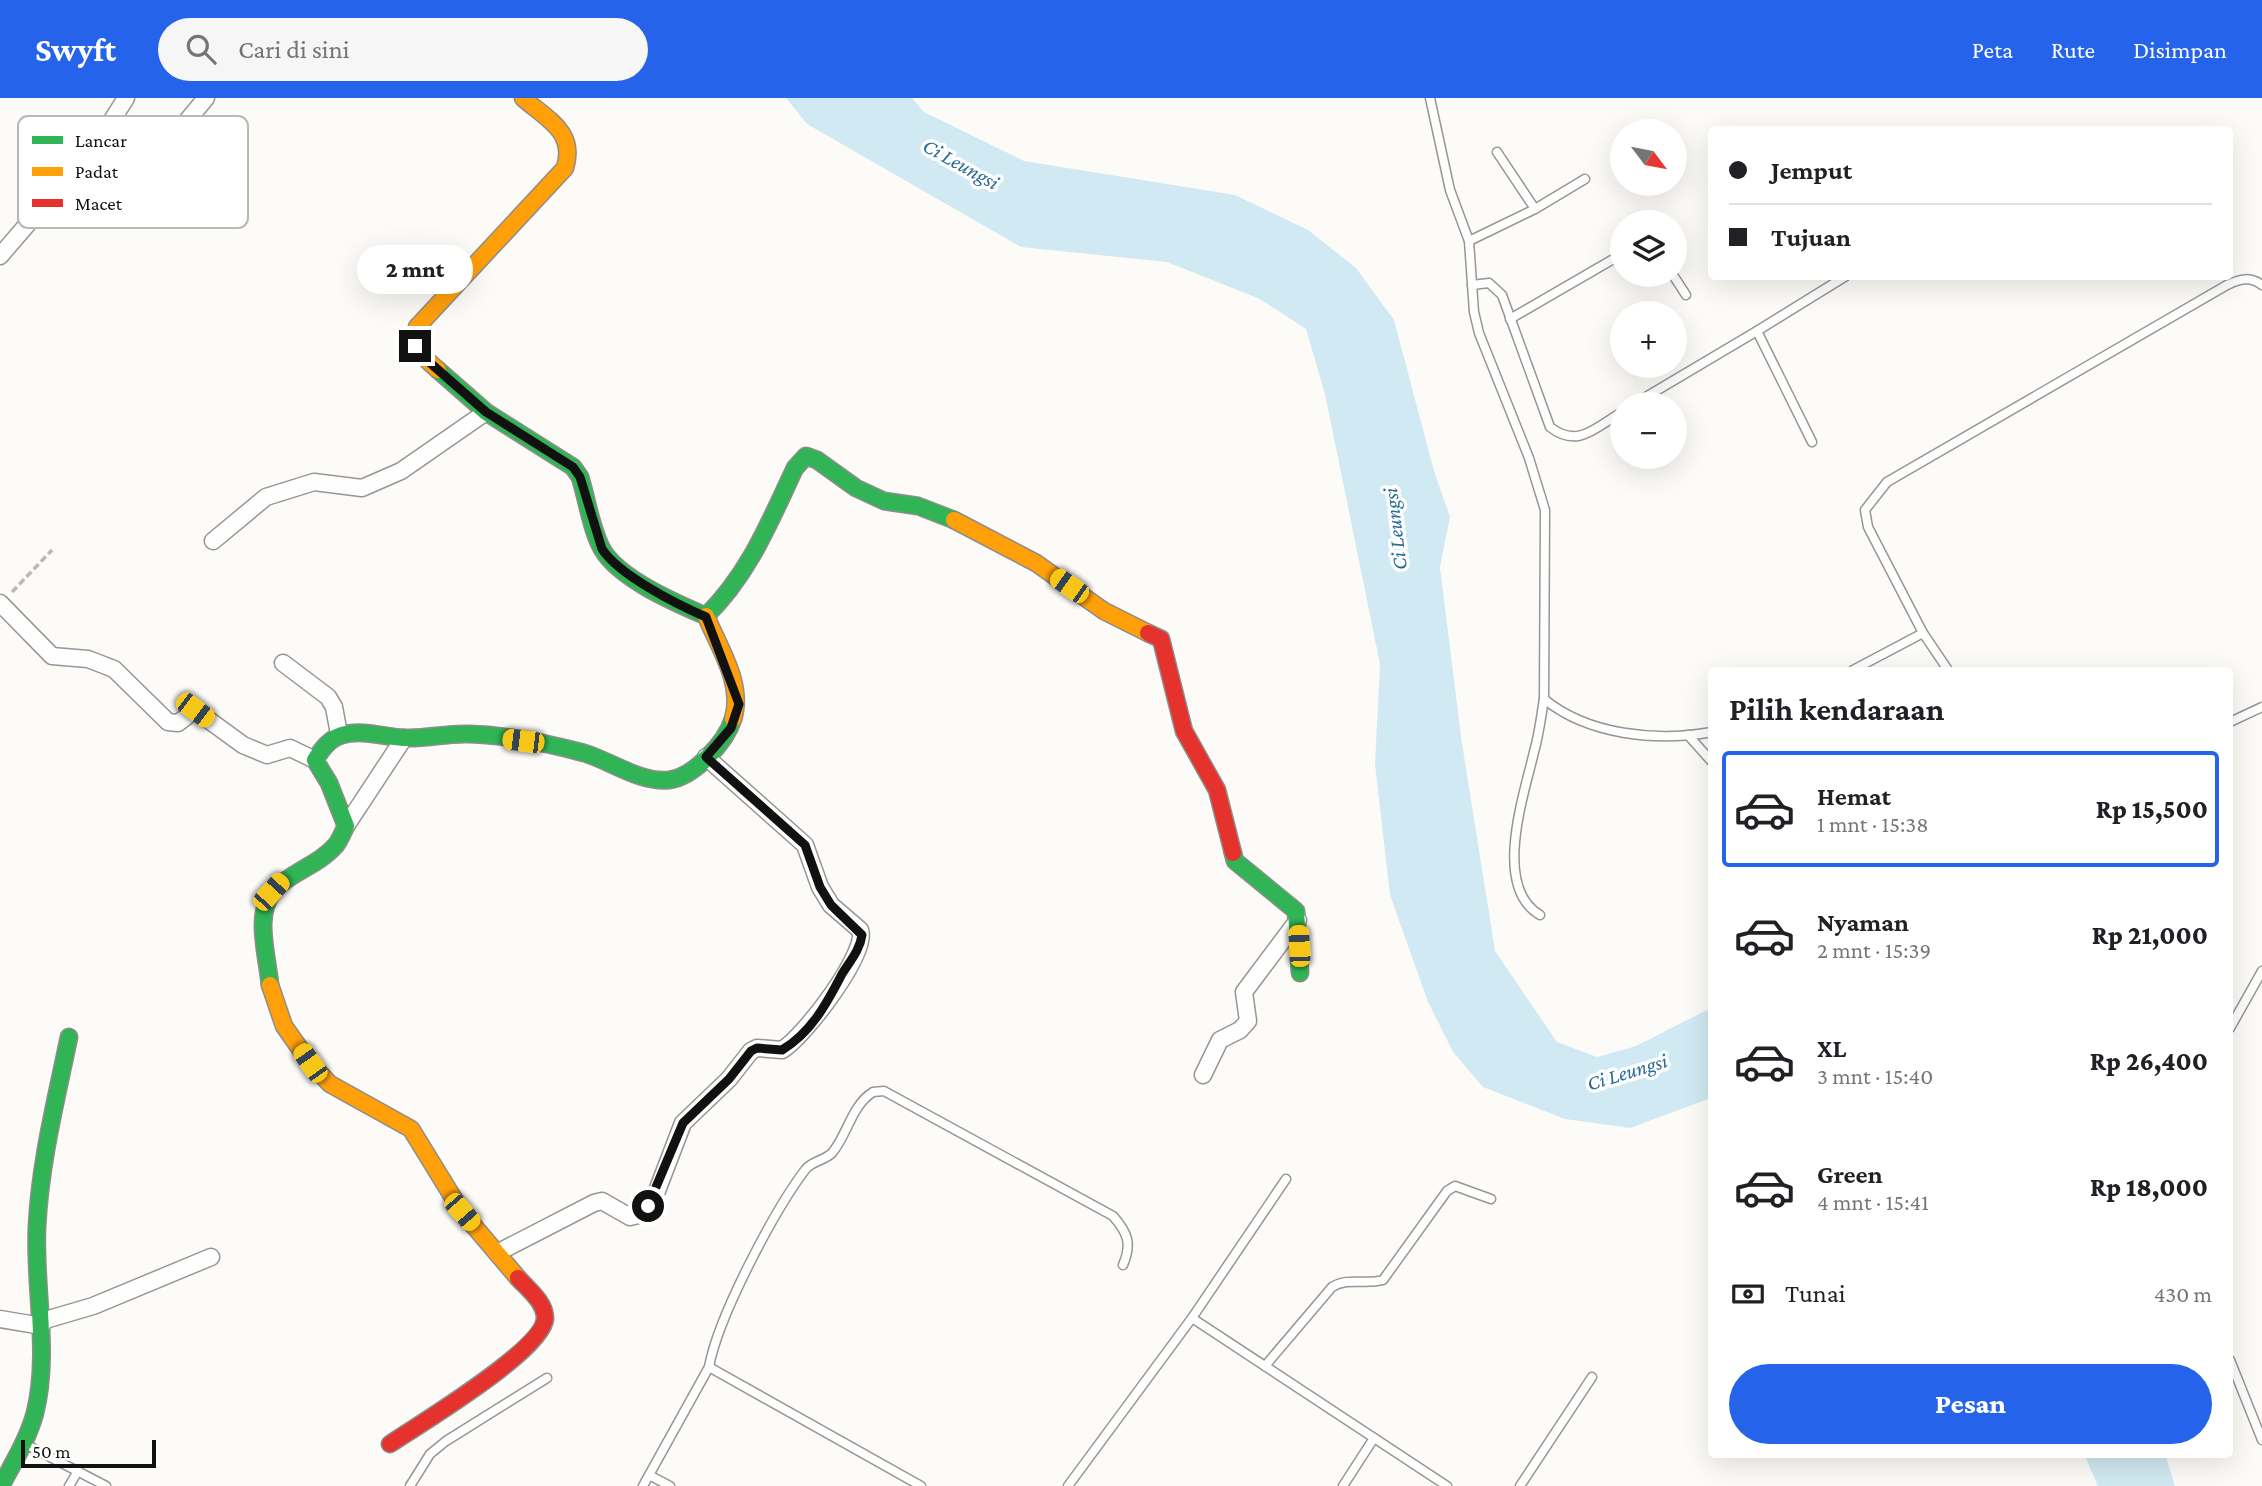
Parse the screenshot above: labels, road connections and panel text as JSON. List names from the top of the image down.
{
  "water": ["Ci Leungsi"],
  "legend": ["Lancar", "Padat", "Macet"],
  "scale_bar": "50 m",
  "north": "bottom right",
  "page": {
    "header": "Swyft",
    "search": "Cari di sini",
    "nav": ["Peta", "Rute", "Disimpan"],
    "map_buttons": ["+", "−"],
    "banner": ["Jemput", "Tujuan"],
    "bubble": "2 mnt",
    "heading": "Pilih kendaraan",
    "list": [
      {
        "name": "Hemat",
        "note": "1 mnt · 15:38",
        "value": "Rp 15,500"
      },
      {
        "name": "Nyaman",
        "note": "2 mnt · 15:39",
        "value": "Rp 21,000"
      },
      {
        "name": "XL",
        "note": "3 mnt · 15:40",
        "value": "Rp 26,400"
      },
      {
        "name": "Green",
        "note": "4 mnt · 15:41",
        "value": "Rp 18,000"
      }
    ],
    "pay": ["Tunai", "430 m"],
    "buttons": "Pesan",
    "scale": "50 m"
  }
}
